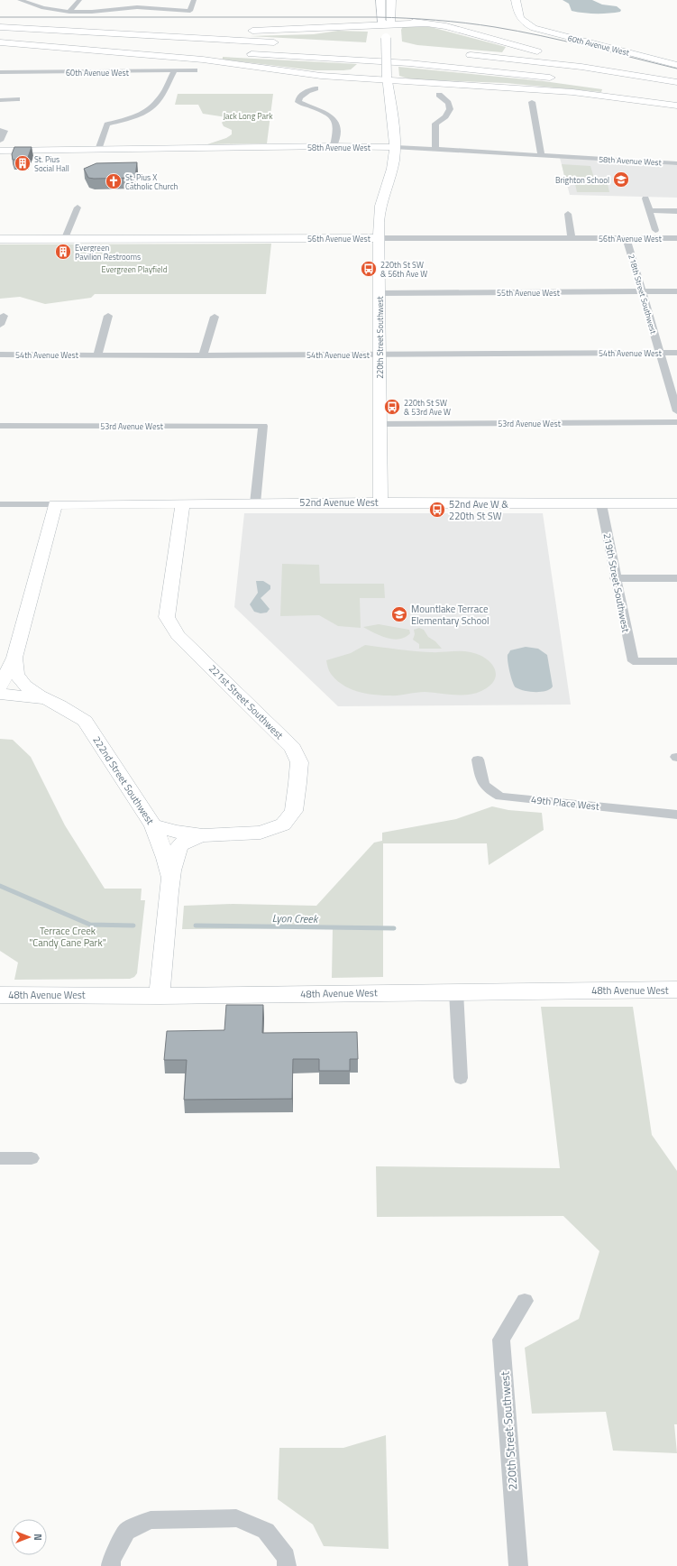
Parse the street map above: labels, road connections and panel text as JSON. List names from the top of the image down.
{
  "streets": {
    "street": [
      "60th Avenue West",
      "58th Avenue West",
      "56th Avenue West",
      "55th Avenue West",
      "218th Street Southwest",
      "220th Street Southwest",
      "54th Avenue West",
      "53rd Avenue West",
      "52nd Avenue West",
      "219th Street Southwest",
      "221st Street Southwest",
      "222nd Street Southwest",
      "49th Place West",
      "48th Avenue West"
    ]
  },
  "crossings": [
    ["58th Avenue West", "220th Street Southwest"],
    ["56th Avenue West", "218th Street Southwest"],
    ["56th Avenue West", "220th Street Southwest"],
    ["55th Avenue West", "218th Street Southwest"],
    ["55th Avenue West", "220th Street Southwest"],
    ["218th Street Southwest", "54th Avenue West"],
    ["220th Street Southwest", "54th Avenue West"],
    ["220th Street Southwest", "53rd Avenue West"],
    ["220th Street Southwest", "52nd Avenue West"],
    ["53rd Avenue West", "52nd Avenue West"],
    ["52nd Avenue West", "219th Street Southwest"],
    ["52nd Avenue West", "221st Street Southwest"],
    ["52nd Avenue West", "222nd Street Southwest"],
    ["221st Street Southwest", "222nd Street Southwest"],
    ["221st Street Southwest", "48th Avenue West"]
  ],
  "water": ["Lyon Creek"],
  "parks": ["Jack Long Park", "Evergreen Playfield", "Terrace Creek \"Candy Cane Park\""],
  "places": {
    "building": ["St. Pius Social Hall", "Evergreen Pavilion Restrooms"],
    "school or university": ["Brighton School", "Mountlake Terrace Elementary School"],
    "church": ["St. Pius X Catholic Church"],
    "bus stop": ["220th St SW & 56th Ave W", "220th St SW & 53rd Ave W", "52nd Ave W & 220th St SW"]
  },
  "north": "right"
}
